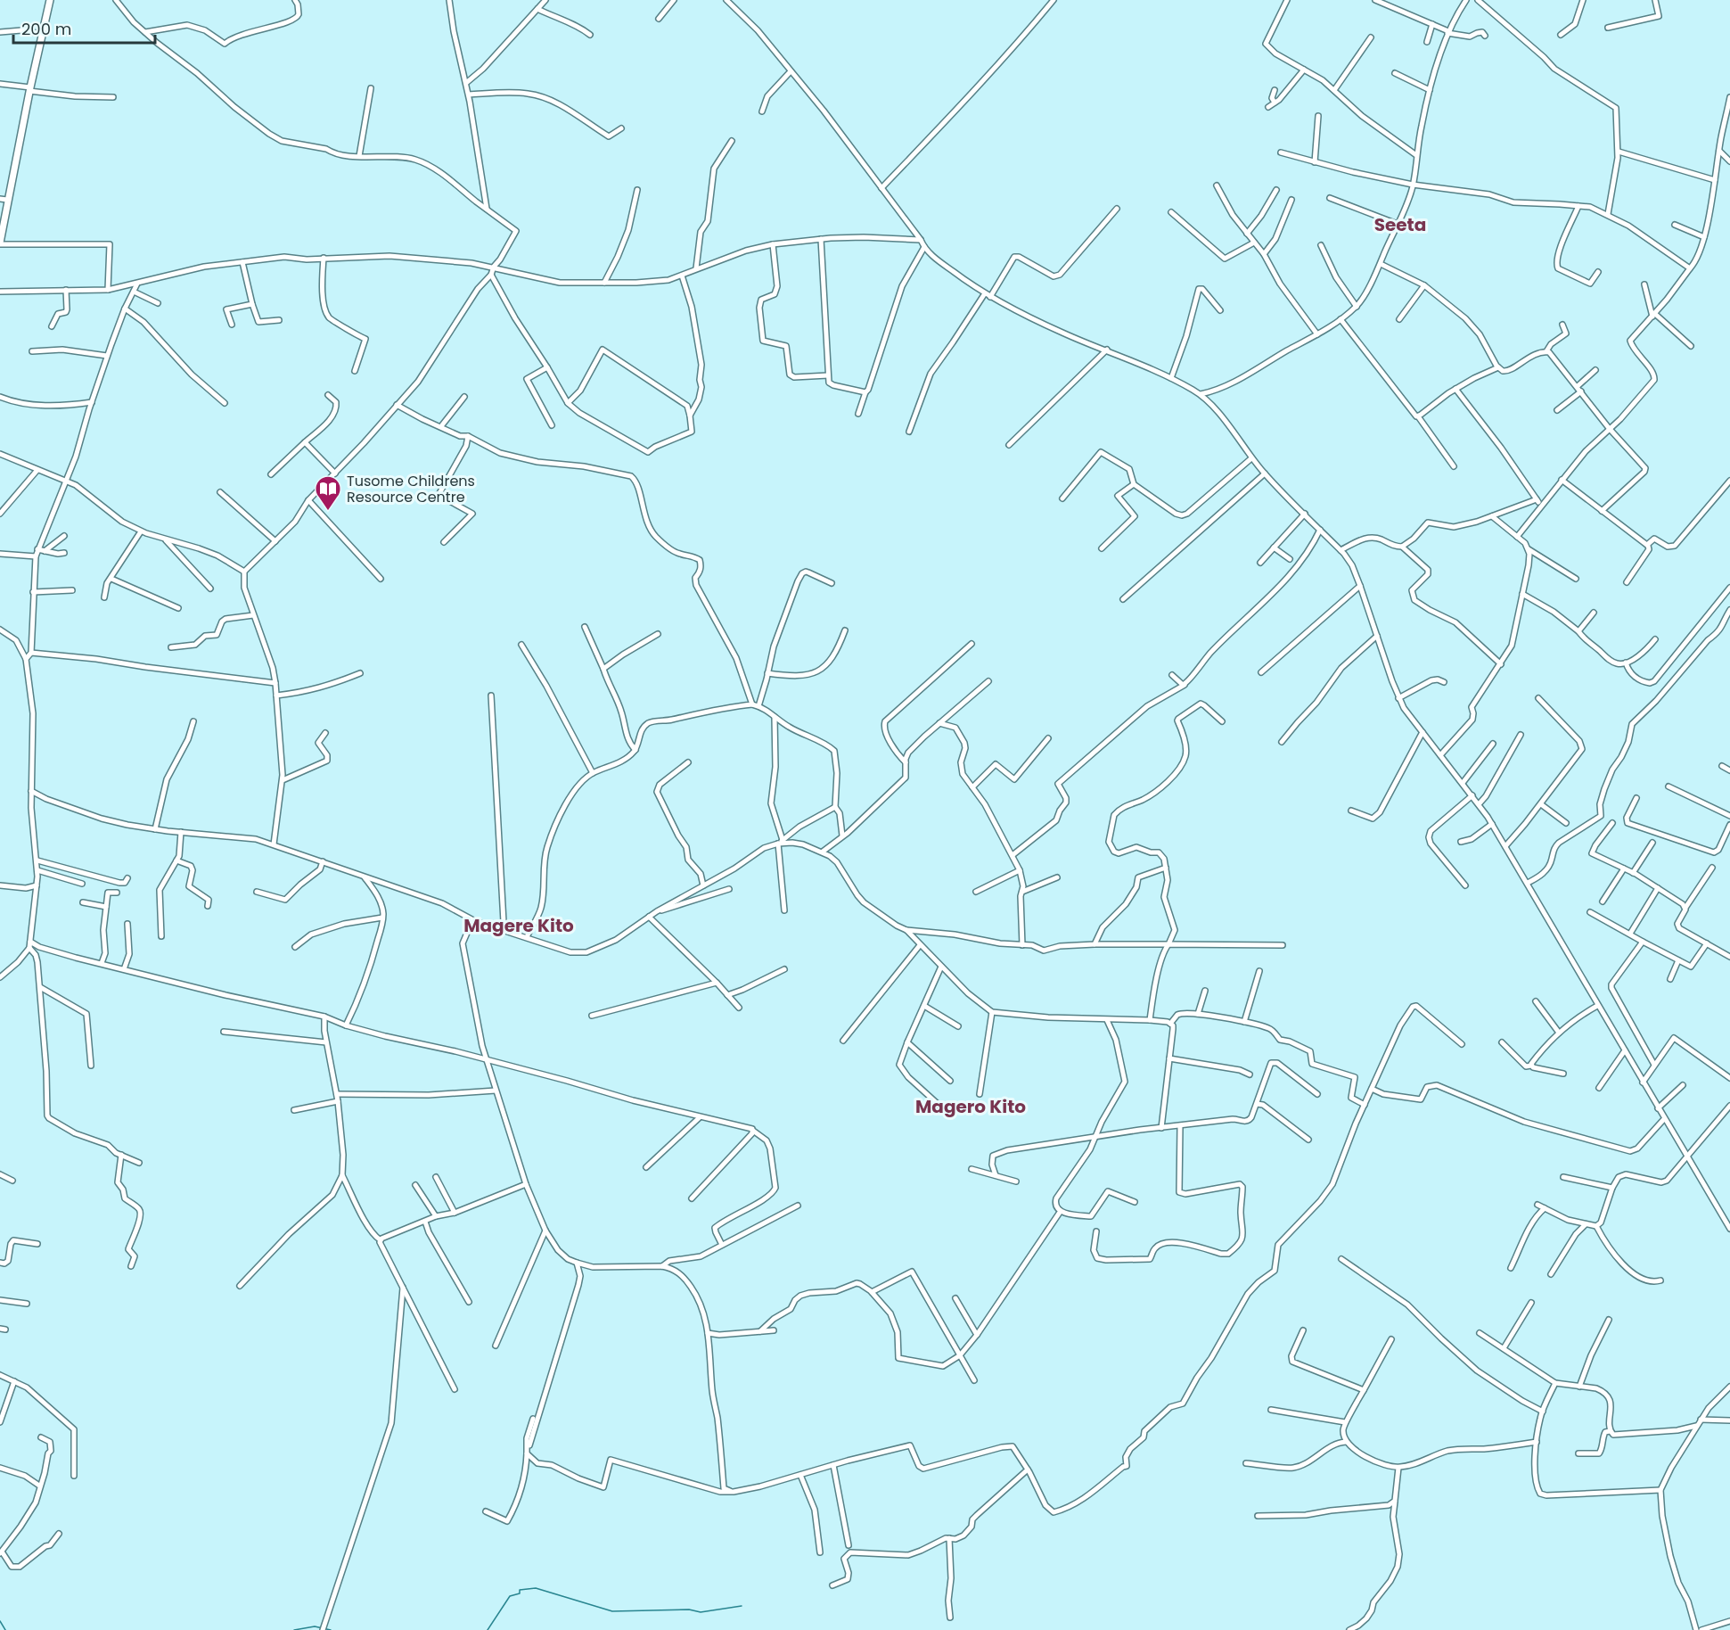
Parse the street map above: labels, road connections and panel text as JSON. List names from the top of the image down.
{
  "districts": ["Seeta", "Magere Kito", "Magero Kito"],
  "places": {
    "library": ["Tusome Childrens Resource Centre"]
  },
  "scale_bar": "200 m"
}
